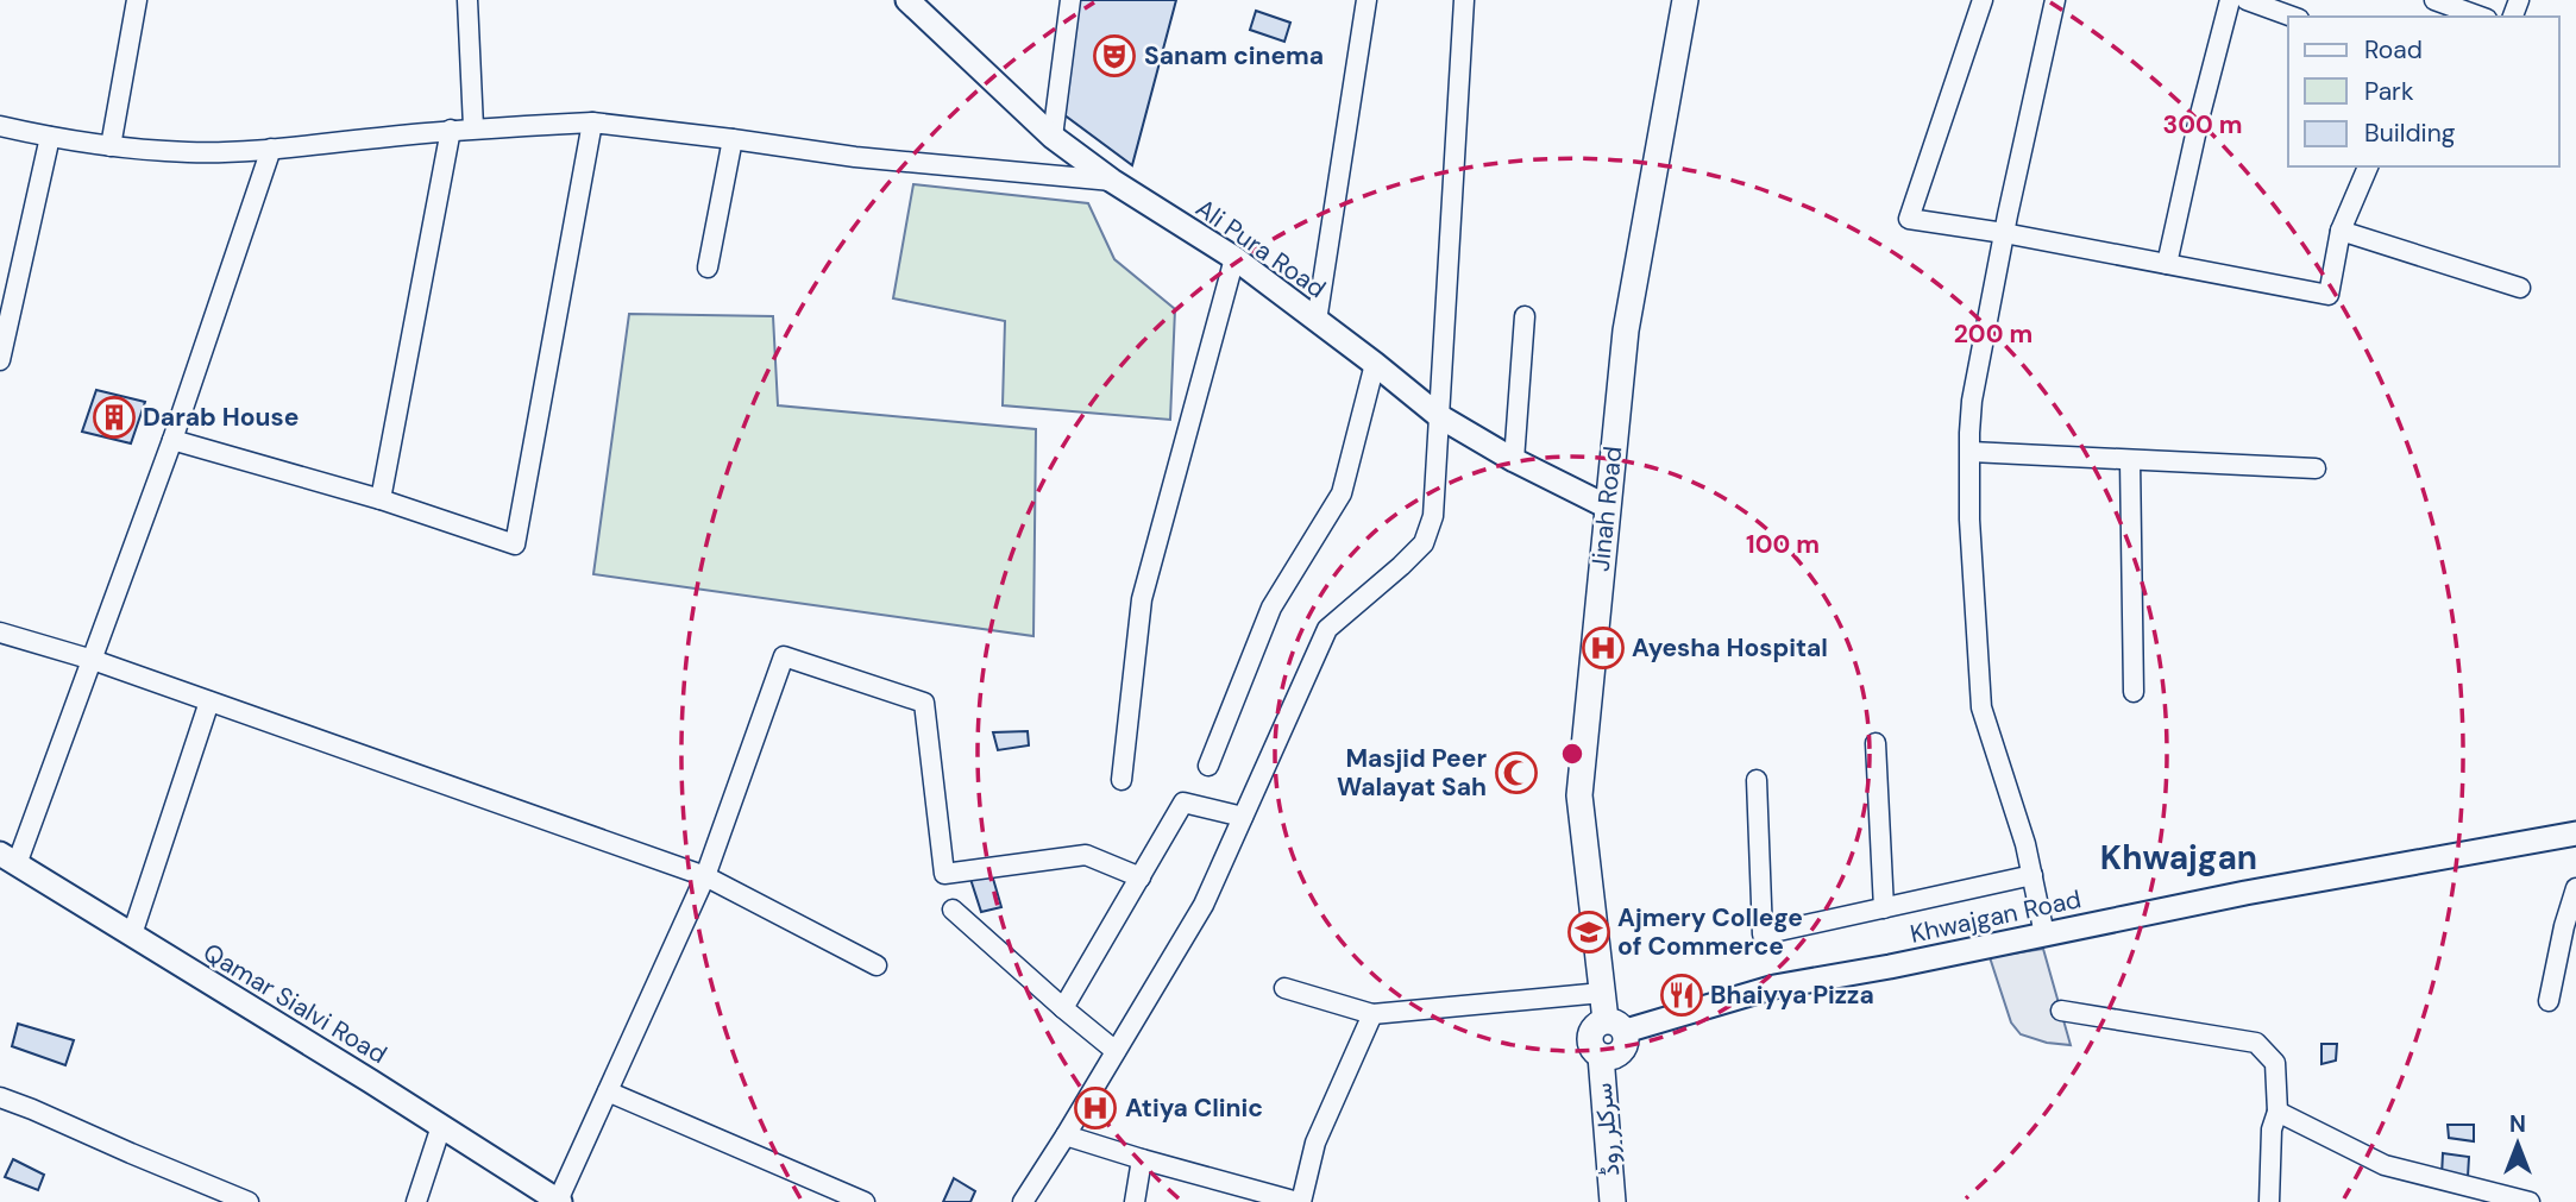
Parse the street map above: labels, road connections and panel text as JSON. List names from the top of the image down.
{
  "streets": {
    "main road": ["Jinah Road", "سرکلر روڈ"],
    "street": ["Ali Pura Road", "Khwajgan Road", "Qamar Sialvi Road"]
  },
  "crossings": [
    ["Ali Pura Road", "Jinah Road"],
    ["Jinah Road", "Khwajgan Road"],
    ["Jinah Road", "سرکلر روڈ"],
    ["Khwajgan Road", "سرکلر روڈ"]
  ],
  "districts": ["Khwajgan"],
  "places": {
    "theatre": ["Sanam cinema"],
    "building": ["Darab House"],
    "hospital": ["Ayesha Hospital", "Atiya Clinic"],
    "mosque": ["Masjid Peer Walayat Sah"],
    "school or university": ["Ajmery College of Commerce"],
    "restaurant": ["Bhaiyya Pizza"]
  },
  "legend": ["Road", "Park", "Building"],
  "north": "top",
  "rings": ["300 m", "200 m", "100 m"]
}
